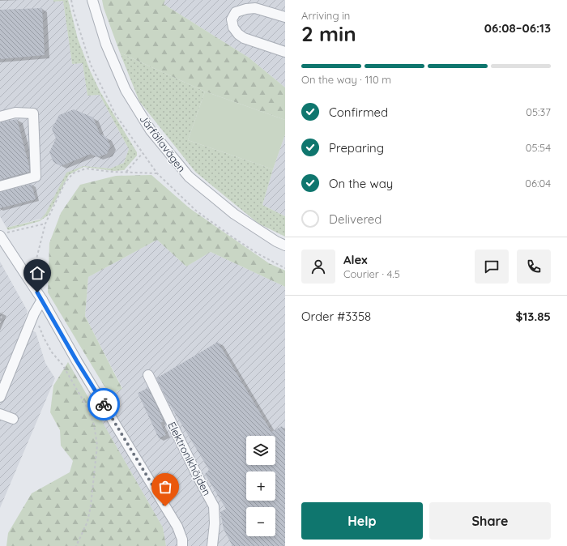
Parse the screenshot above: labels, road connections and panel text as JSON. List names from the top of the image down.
{
  "streets": {
    "street": ["Järfällavägen", "Elektronikhöjden"]
  },
  "page": {
    "heading": ["2 min", "Arriving in", "06:08–06:13"],
    "panel": [
      "Alex",
      "Courier · 4.5",
      "Order #3358",
      "$13.85"
    ],
    "bar": "On the way · 110 m",
    "list": [
      ["Confirmed", "05:37"],
      ["Preparing", "05:54"],
      ["On the way", "06:04"],
      "Delivered"
    ],
    "map_buttons": ["+", "−"],
    "buttons": ["Help", "Share"]
  }
}
